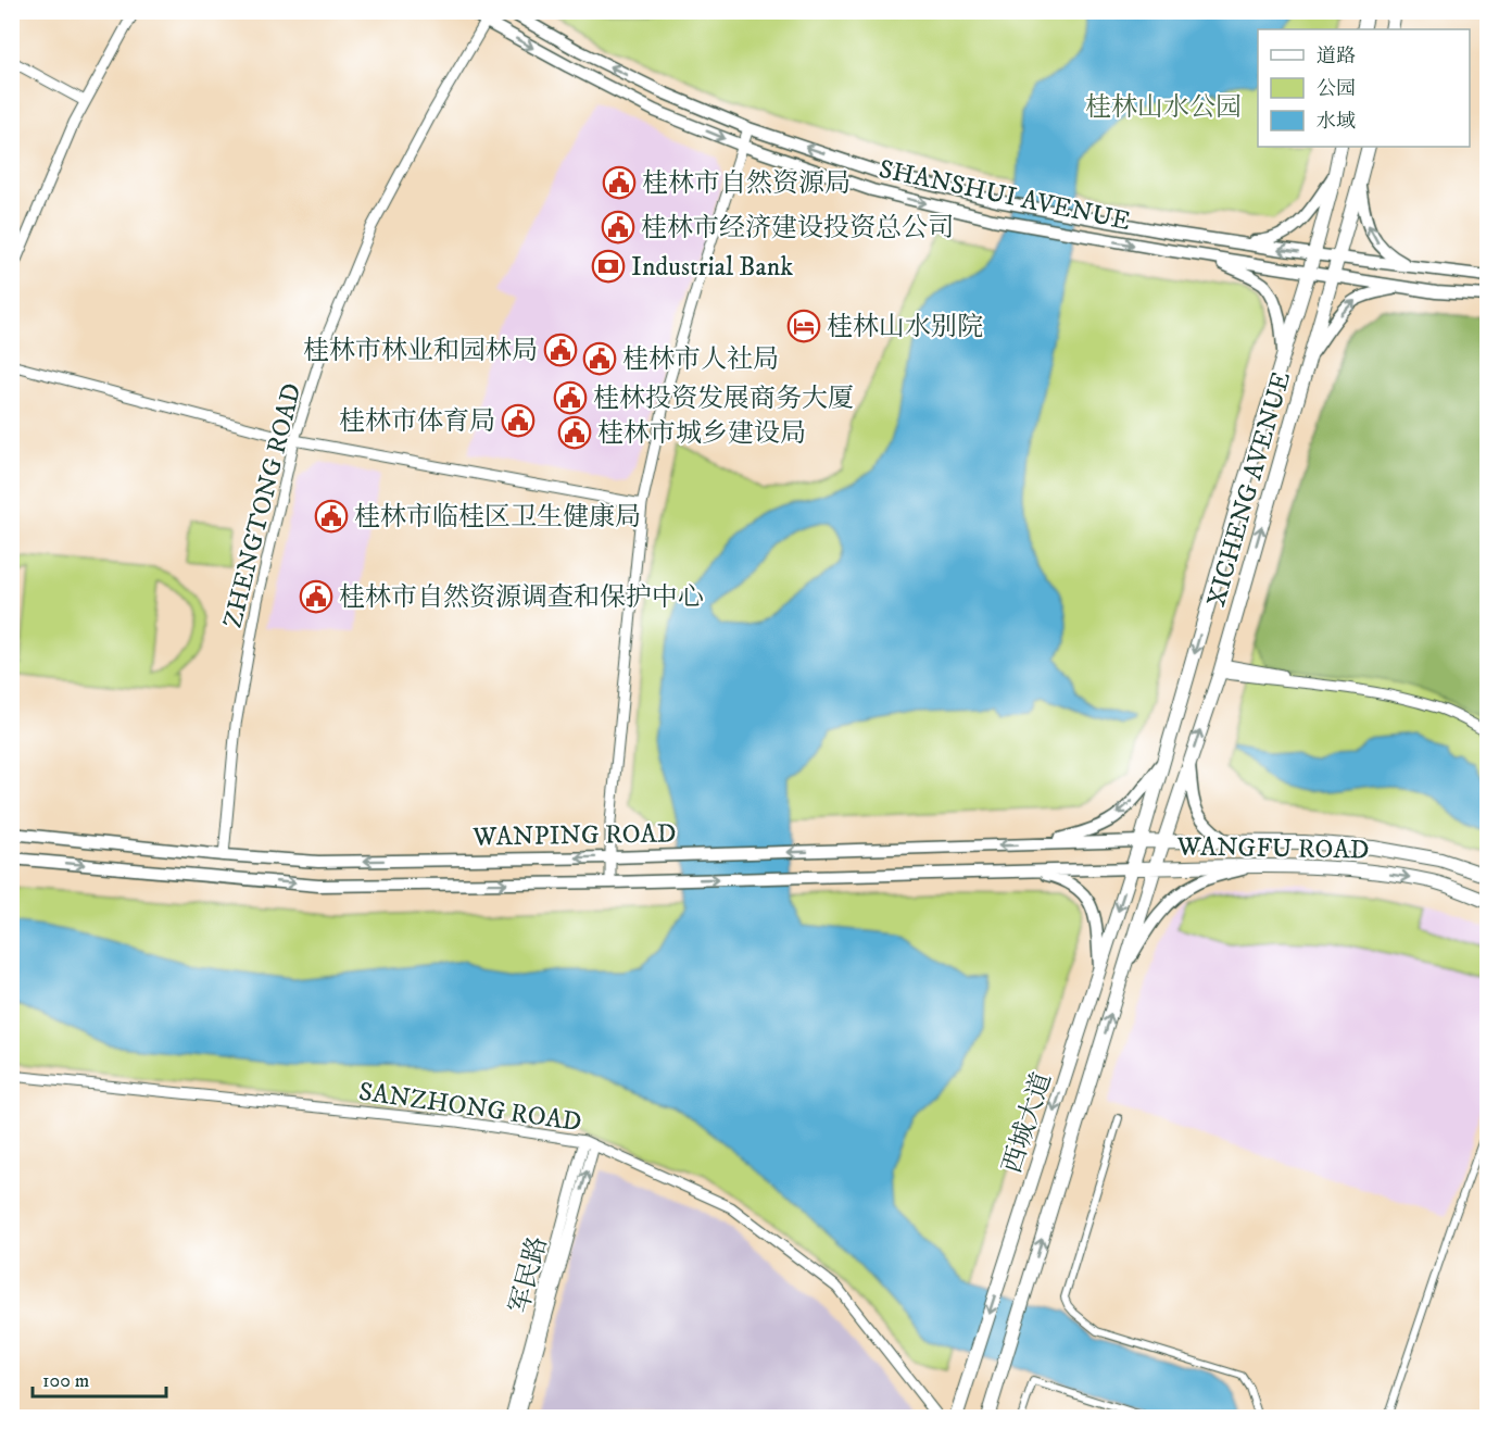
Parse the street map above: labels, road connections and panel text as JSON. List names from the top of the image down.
{
  "streets": {
    "highway": ["XICHENG AVENUE", "WANGFU ROAD", "西城大道"],
    "main road": ["SHANSHUI AVENUE", "WANPING ROAD"],
    "street": ["ZHENGTONG ROAD", "SANZHONG ROAD", "军民路"]
  },
  "crossings": [
    ["SHANSHUI AVENUE", "XICHENG AVENUE"],
    ["SHANSHUI AVENUE", "ZHENGTONG ROAD"],
    ["XICHENG AVENUE", "WANPING ROAD"],
    ["XICHENG AVENUE", "WANGFU ROAD"],
    ["XICHENG AVENUE", "西城大道"],
    ["ZHENGTONG ROAD", "WANPING ROAD"],
    ["WANPING ROAD", "WANGFU ROAD"],
    ["WANPING ROAD", "西城大道"],
    ["WANGFU ROAD", "西城大道"],
    ["SANZHONG ROAD", "军民路"]
  ],
  "parks": ["桂林山水公园"],
  "places": {
    "public building": [
      "桂林市自然资源局",
      "桂林市经济建设投资总公司",
      "桂林市林业和园林局",
      "桂林市人社局",
      "桂林投资发展商务大厦",
      "桂林市体育局",
      "桂林市城乡建设局",
      "桂林市临桂区卫生健康局",
      "桂林市自然资源调查和保护中心"
    ],
    "bank": ["Industrial Bank"],
    "hotel": ["桂林山水别院"]
  },
  "legend": ["道路", "公园", "水域"],
  "scale_bar": "100 m"
}
